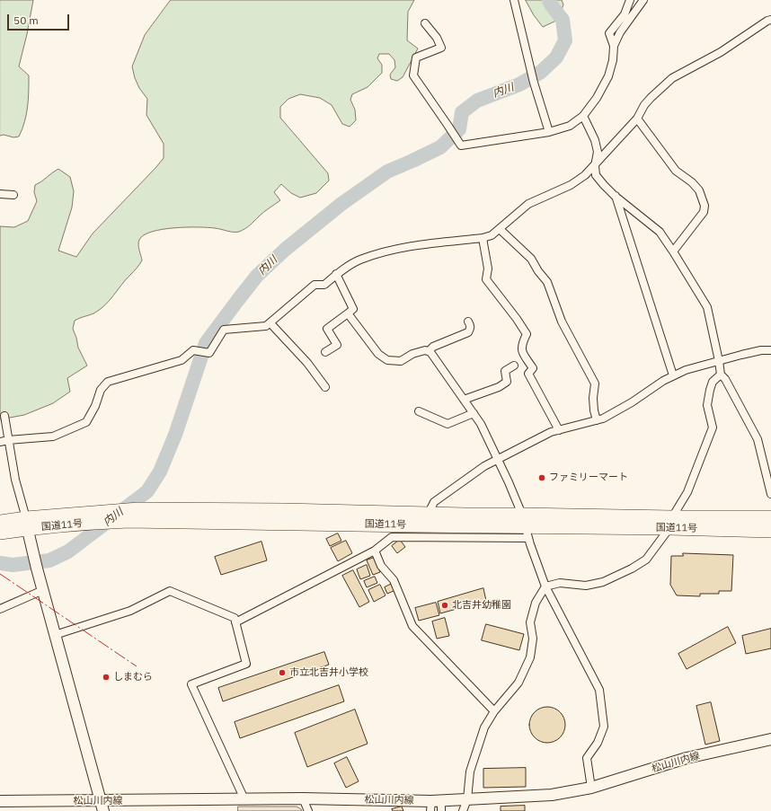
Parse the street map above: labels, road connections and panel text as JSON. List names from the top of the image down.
{
  "streets": {
    "highway": ["国道11号"],
    "main road": ["松山川内線"]
  },
  "water": ["内川"],
  "places": [
    "ファミリーマート",
    "北吉井幼稚園",
    "市立北吉井小学校",
    "しまむら"
  ],
  "scale_bar": "50 m"
}
